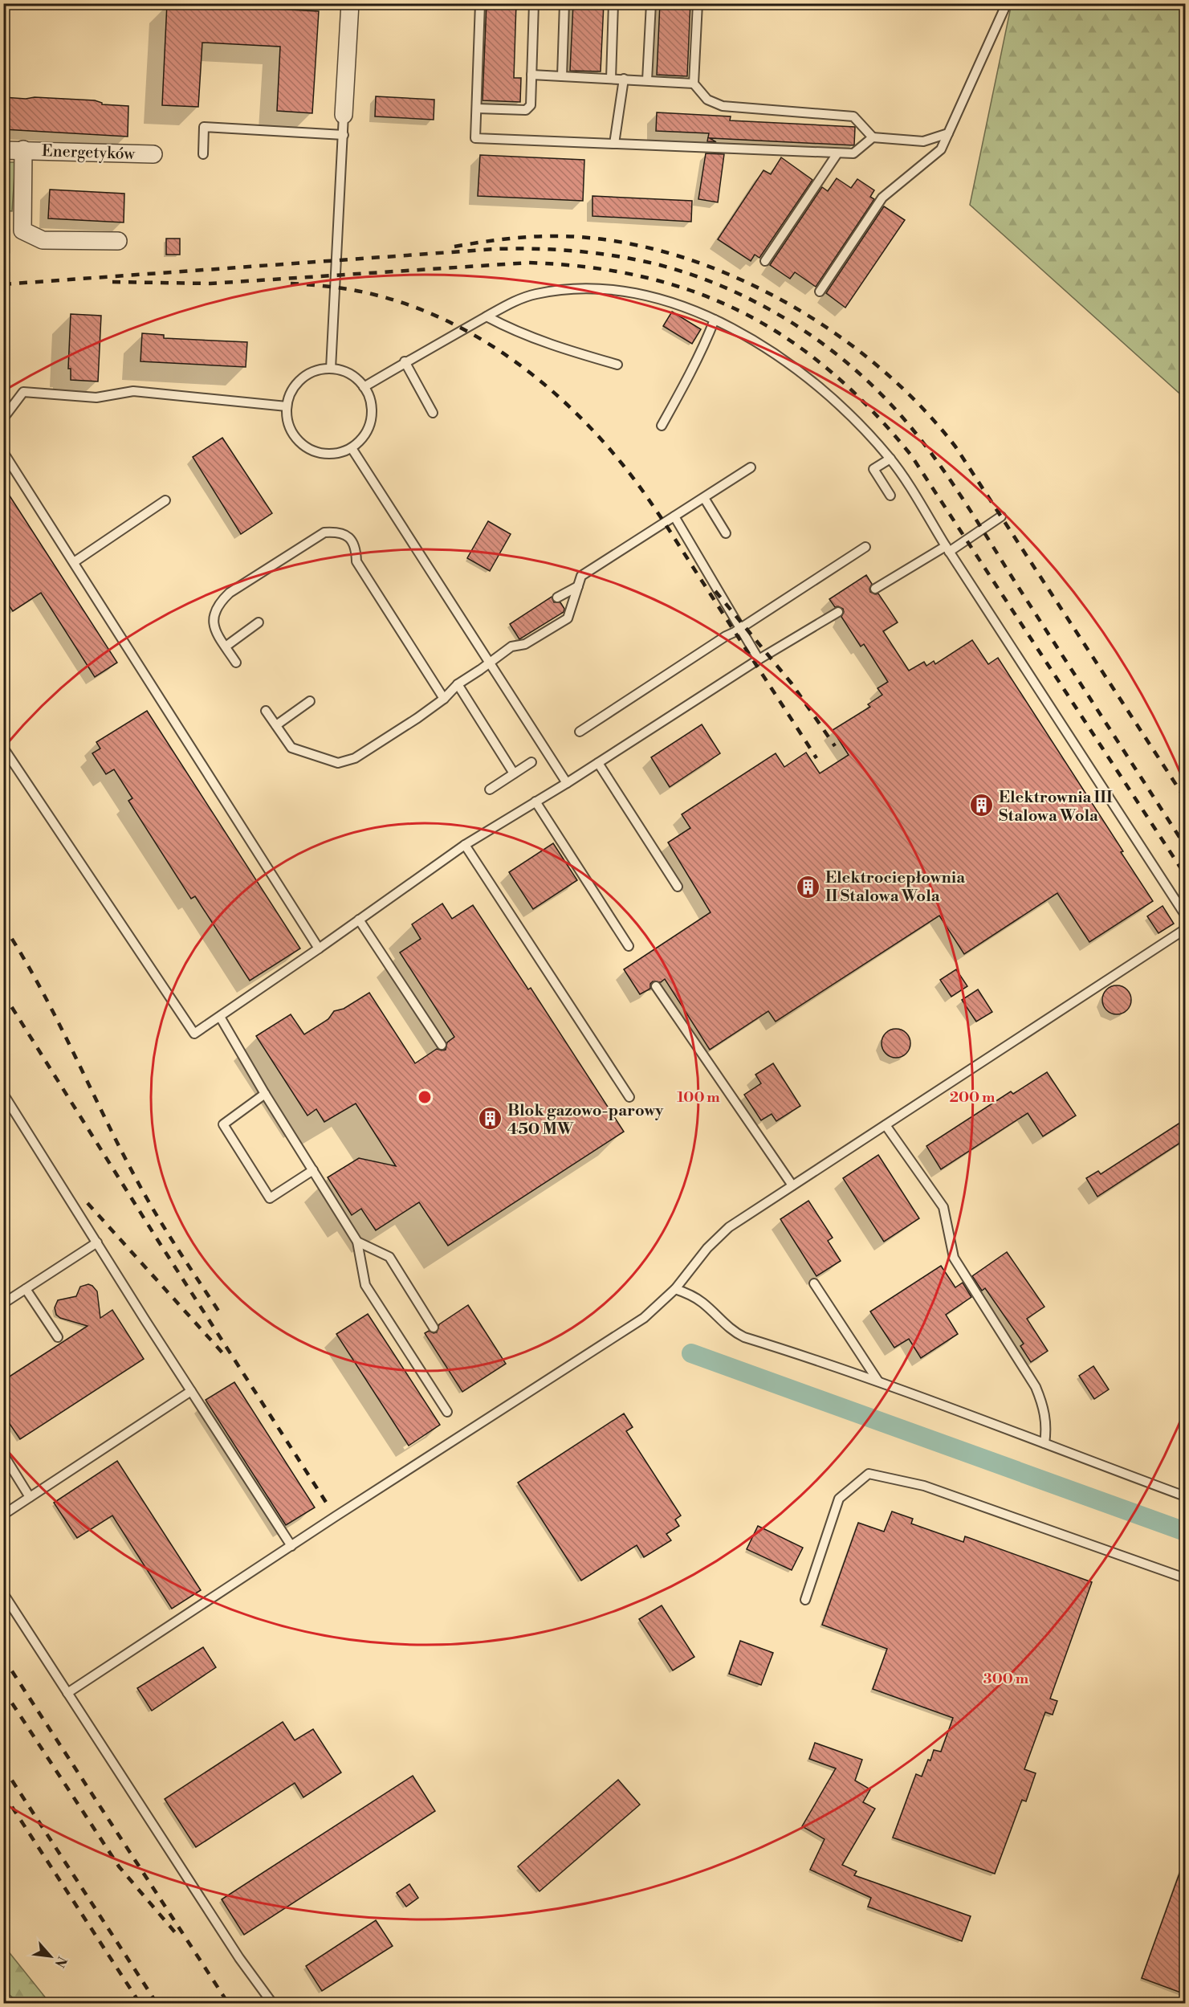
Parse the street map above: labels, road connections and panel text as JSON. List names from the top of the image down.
{
  "streets": {
    "street": ["Energetyków"]
  },
  "places": {
    "building": ["Elektrownia III Stalowa Wola", "Elektrociepłownia II Stalowa Wola", "Blok gazowo-parowy 450 MW"]
  },
  "north": "bottom right",
  "rings": ["100 m", "200 m", "300 m"]
}
